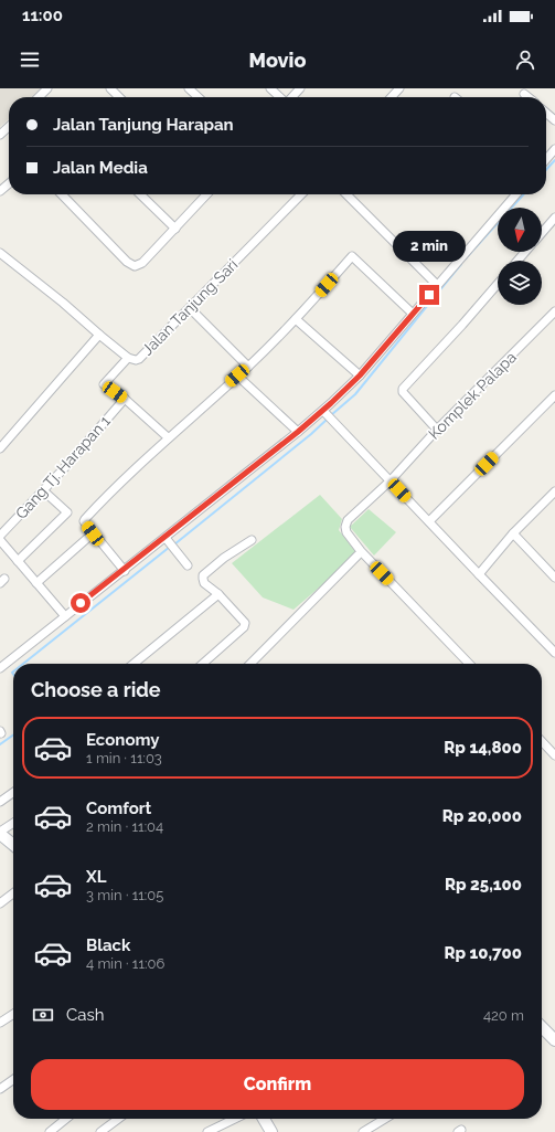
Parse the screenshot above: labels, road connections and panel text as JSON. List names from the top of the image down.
{
  "streets": {
    "street": ["Jalan Tanjung Sari", "Komplek Palapa", "Gang Tj. Harapan 1"]
  },
  "north": "bottom",
  "page": {
    "status": "11:00",
    "header": "Movio",
    "banner": ["Jalan Tanjung Harapan", "Jalan Media"],
    "bubble": "2 min",
    "heading": "Choose a ride",
    "list": [
      {
        "name": "Economy",
        "note": "1 min · 11:03",
        "value": "Rp 14,800"
      },
      {
        "name": "Comfort",
        "note": "2 min · 11:04",
        "value": "Rp 20,000"
      },
      {
        "name": "XL",
        "note": "3 min · 11:05",
        "value": "Rp 25,100"
      },
      {
        "name": "Black",
        "note": "4 min · 11:06",
        "value": "Rp 10,700"
      }
    ],
    "pay": ["Cash", "420 m"],
    "buttons": "Confirm"
  }
}
